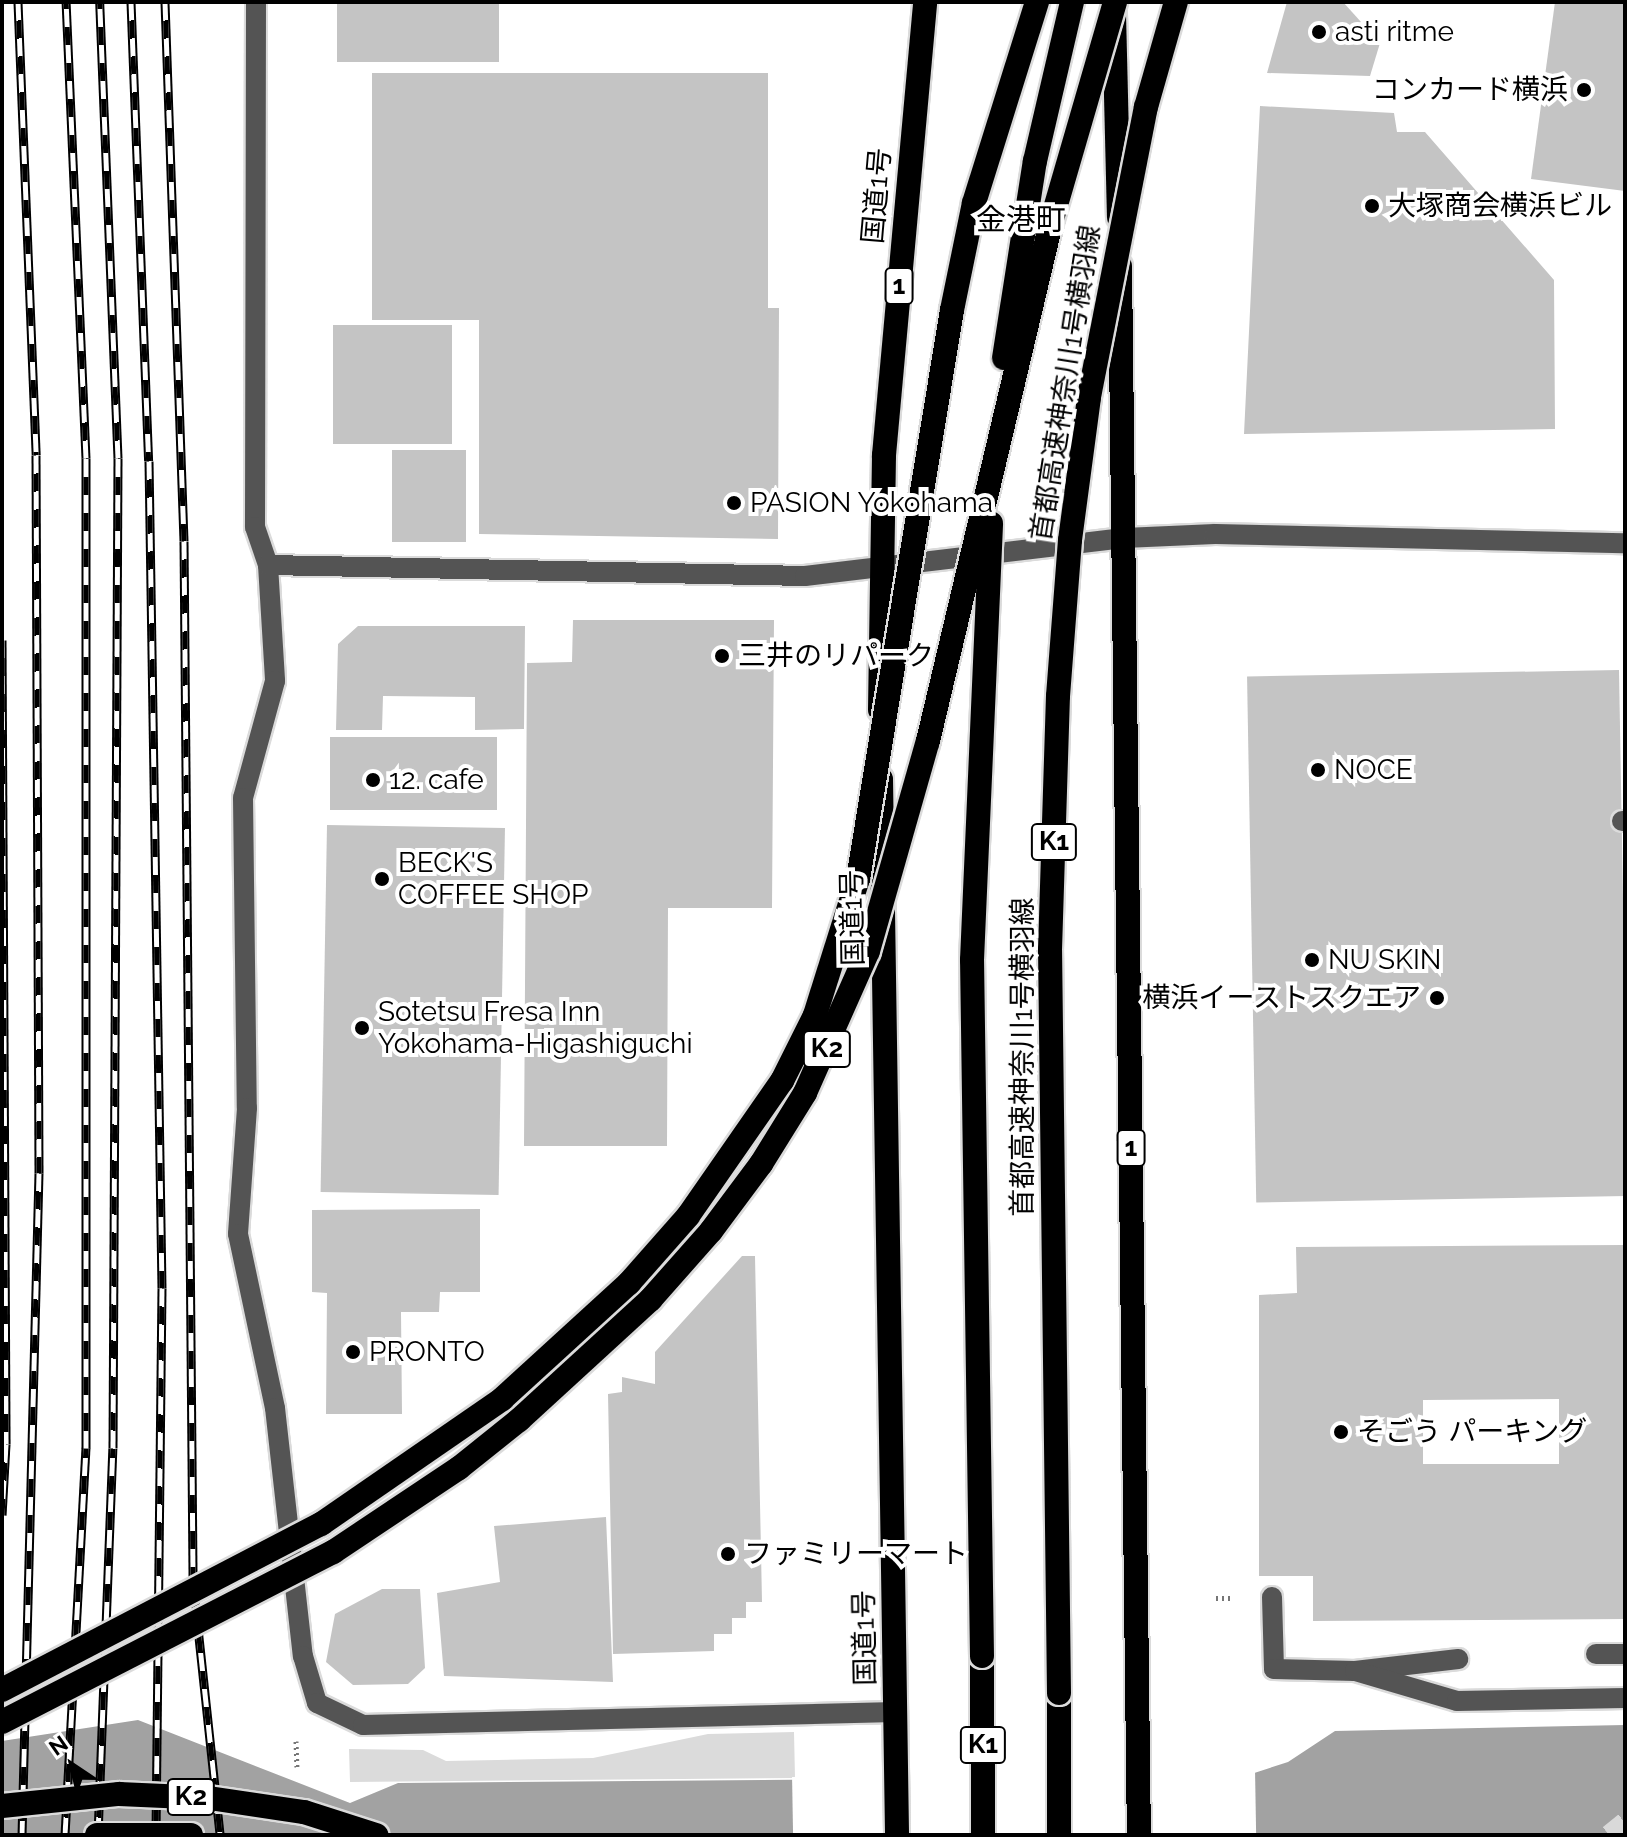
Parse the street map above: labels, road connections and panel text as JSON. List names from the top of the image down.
{
  "streets": {
    "highway": [
      "国道1号",
      "1",
      "首都高速神奈川1号横羽線",
      "K1",
      "K2"
    ]
  },
  "crossings": [
    ["1", "K2"]
  ],
  "districts": ["金港町"],
  "places": [
    "asti ritme",
    "コンカード横浜",
    "大塚商会横浜ビル",
    "PASION Yokohama",
    "三井のリパーク",
    "NOCE",
    "12. cafe",
    "BECK'S COFFEE SHOP",
    "NU SKIN",
    "横浜イーストスクエア",
    "Sotetsu Fresa Inn Yokohama-Higashiguchi",
    "PRONTO",
    "そごう パーキング",
    "ファミリーマート"
  ],
  "north": "top left"
}
